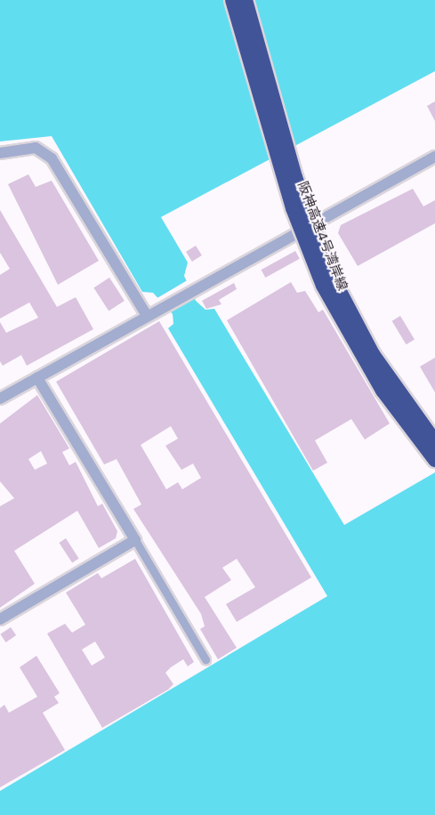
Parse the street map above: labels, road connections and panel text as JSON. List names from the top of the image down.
{
  "streets": {
    "highway": ["阪神高速4号湾岸線"]
  }
}
